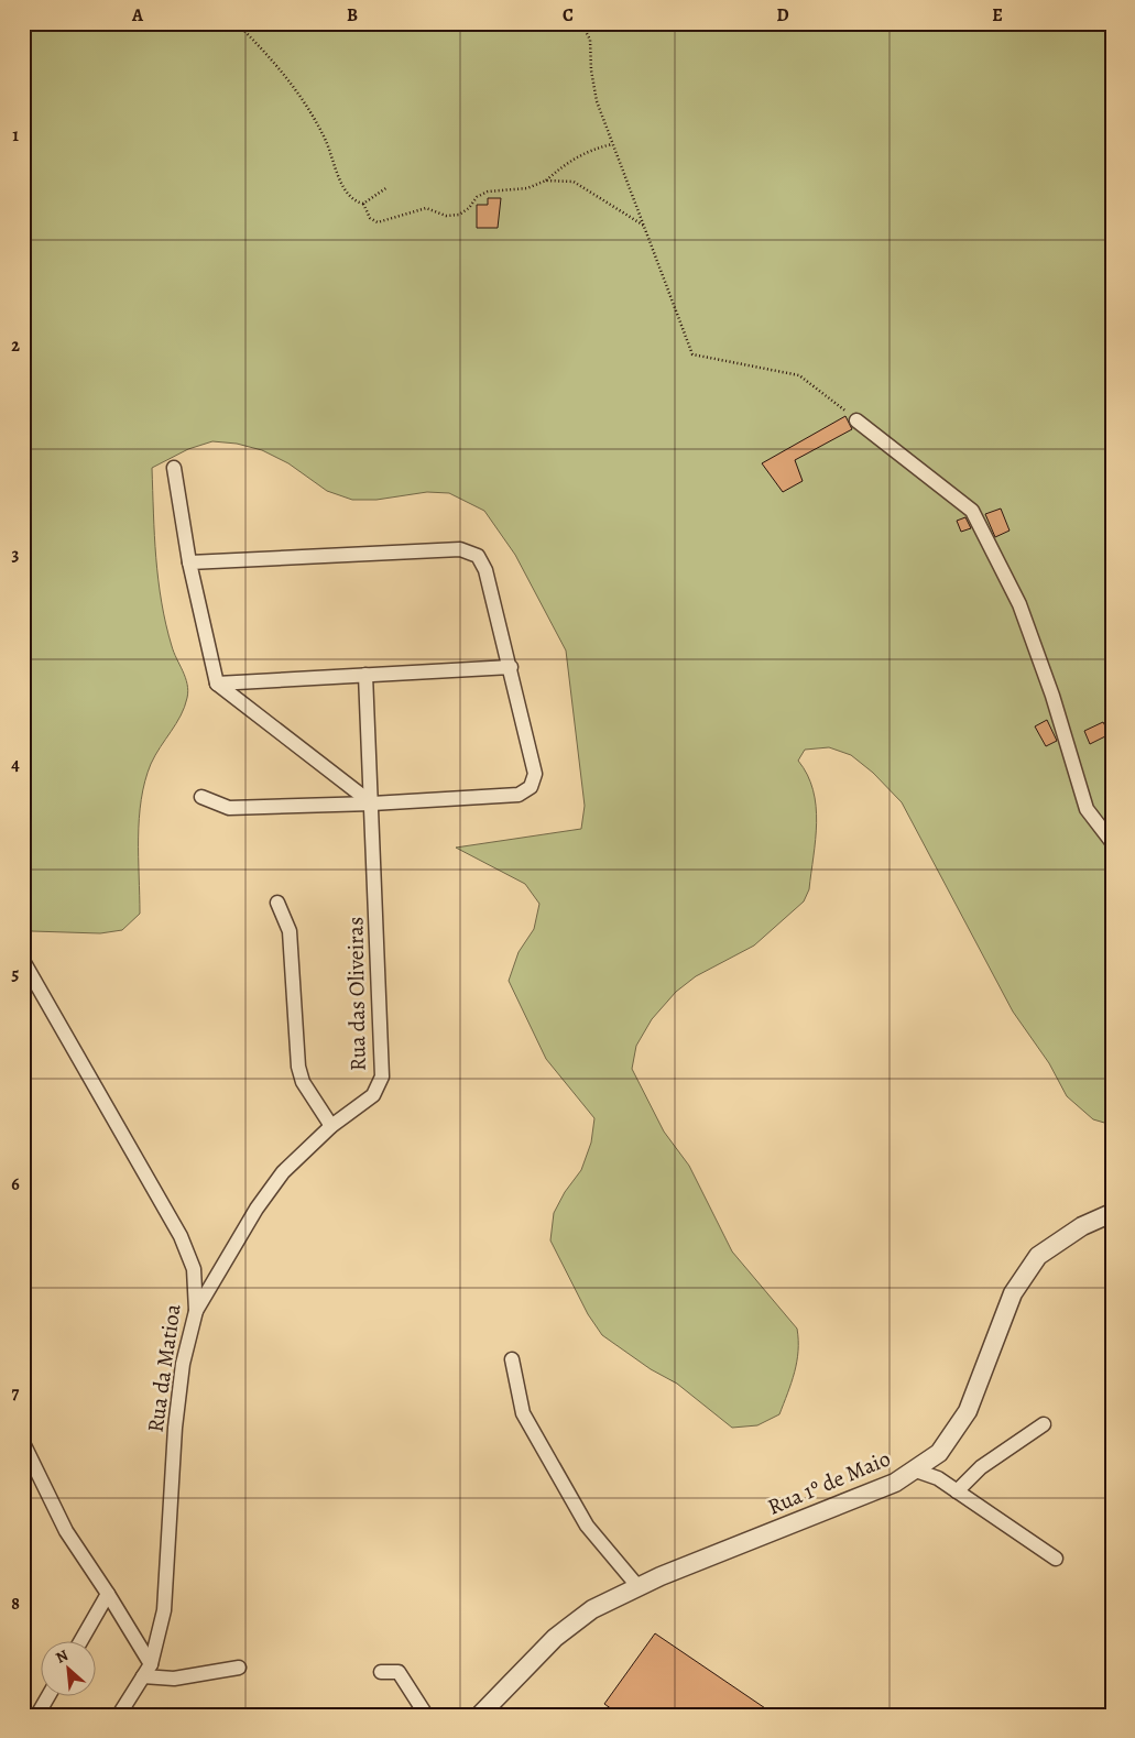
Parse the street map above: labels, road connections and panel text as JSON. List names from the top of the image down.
{
  "streets": {
    "street": ["Rua das Oliveiras", "Rua da Matioa", "Rua 1º de Maio"]
  },
  "crossings": [
    ["Rua das Oliveiras", "Rua da Matioa"]
  ],
  "north": "top left",
  "grid": {
    "columns": [
      "A",
      "B",
      "C",
      "D",
      "E"
    ],
    "rows": [
      "1",
      "2",
      "3",
      "4",
      "5",
      "6",
      "7",
      "8"
    ]
  }
}
